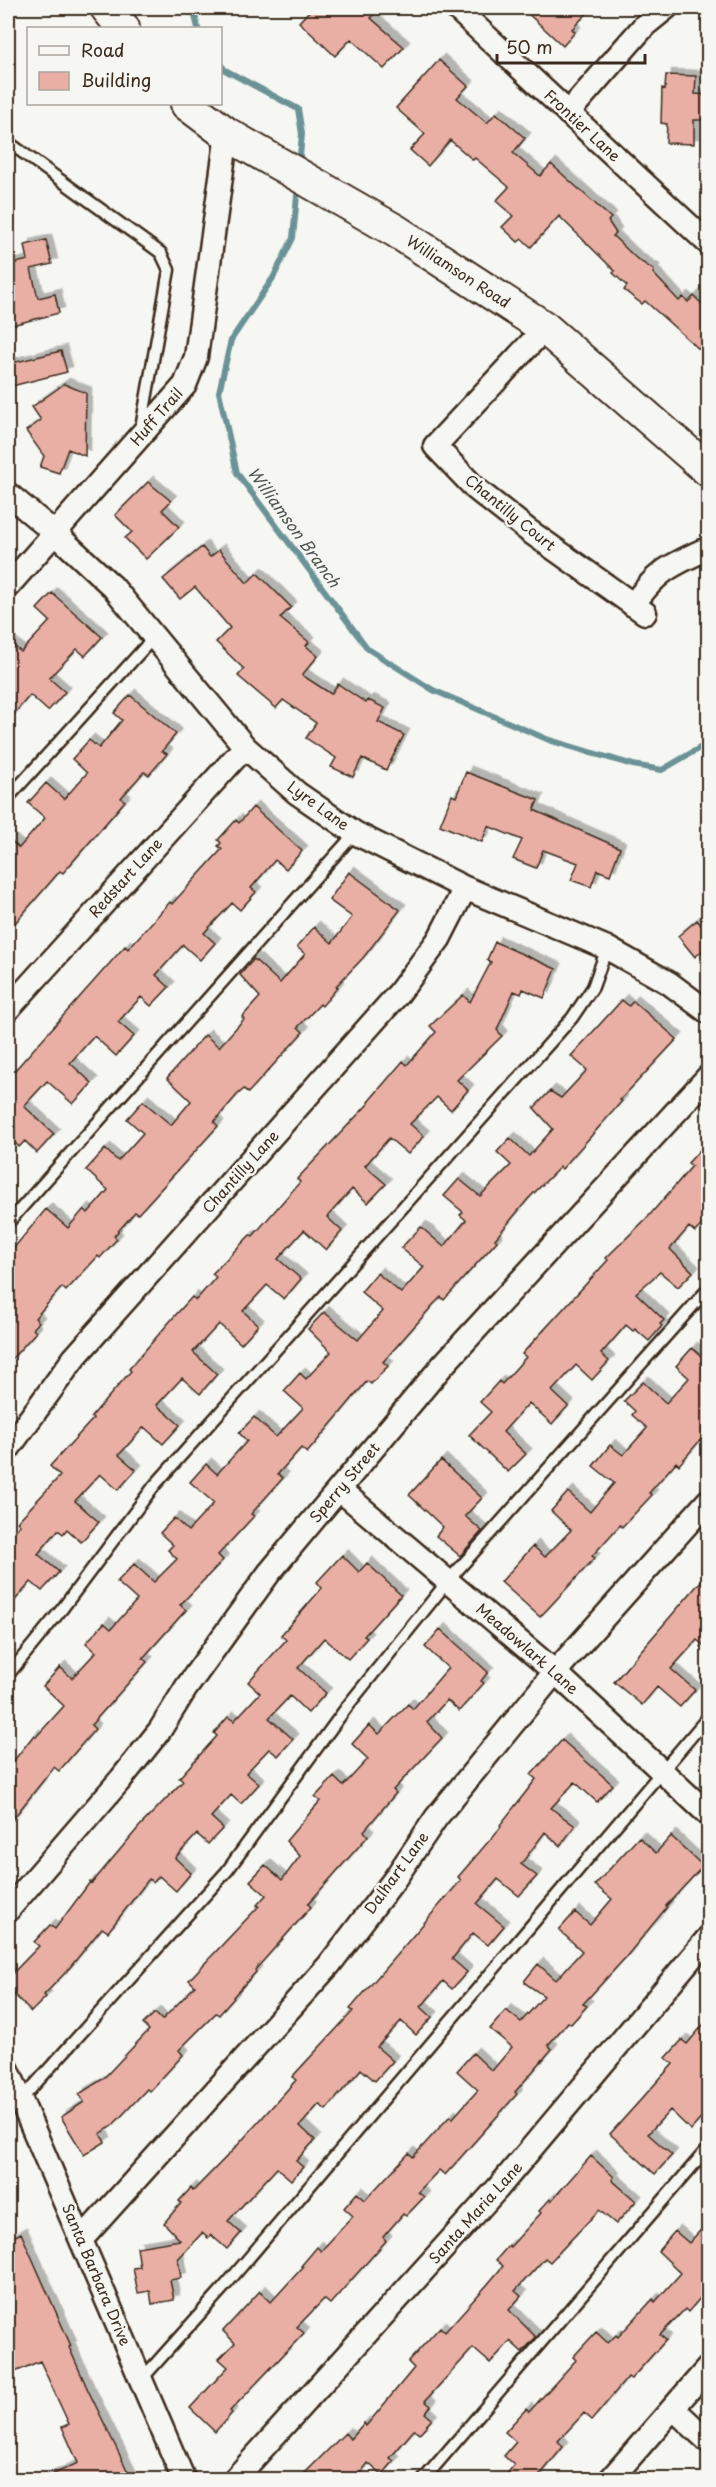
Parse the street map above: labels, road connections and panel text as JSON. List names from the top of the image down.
{
  "streets": {
    "street": [
      "Frontier Lane",
      "Williamson Road",
      "Huff Trail",
      "Chantilly Court",
      "Lyre Lane",
      "Redstart Lane",
      "Chantilly Lane",
      "Sperry Street",
      "Meadowlark Lane",
      "Dalhart Lane",
      "Santa Maria Lane",
      "Santa Barbara Drive"
    ]
  },
  "crossings": [
    ["Williamson Road", "Huff Trail"],
    ["Williamson Road", "Chantilly Court"],
    ["Huff Trail", "Lyre Lane"],
    ["Lyre Lane", "Redstart Lane"],
    ["Lyre Lane", "Chantilly Lane"],
    ["Sperry Street", "Meadowlark Lane"],
    ["Meadowlark Lane", "Dalhart Lane"],
    ["Dalhart Lane", "Santa Barbara Drive"]
  ],
  "water": ["Williamson Branch"],
  "legend": ["Road", "Building"],
  "scale_bar": "50 m"
}
